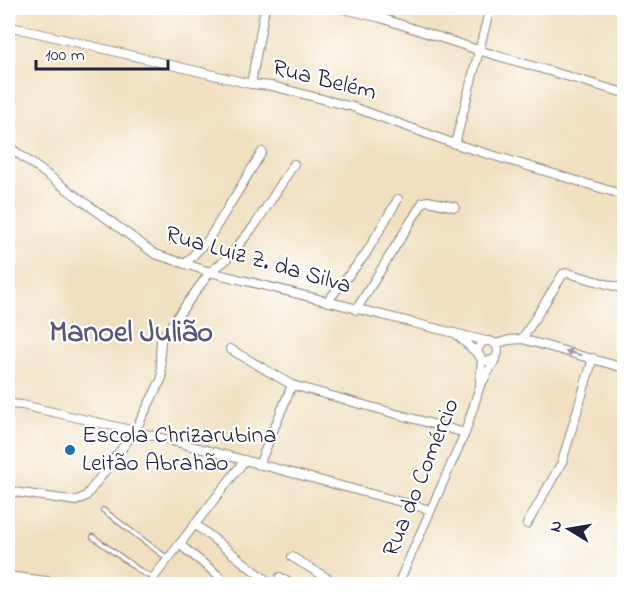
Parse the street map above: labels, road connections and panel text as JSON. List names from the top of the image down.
{
  "streets": {
    "street": ["Rua Belém", "Rua Luiz Z. da Silva", "Rua do Comércio"]
  },
  "crossings": [
    ["Rua Luiz Z. da Silva", "Rua do Comércio"]
  ],
  "districts": ["Manoel Julião"],
  "places": ["Escola Chrizarubina Leitão Abrahão"],
  "scale_bar": "100 m",
  "north": "left"
}
